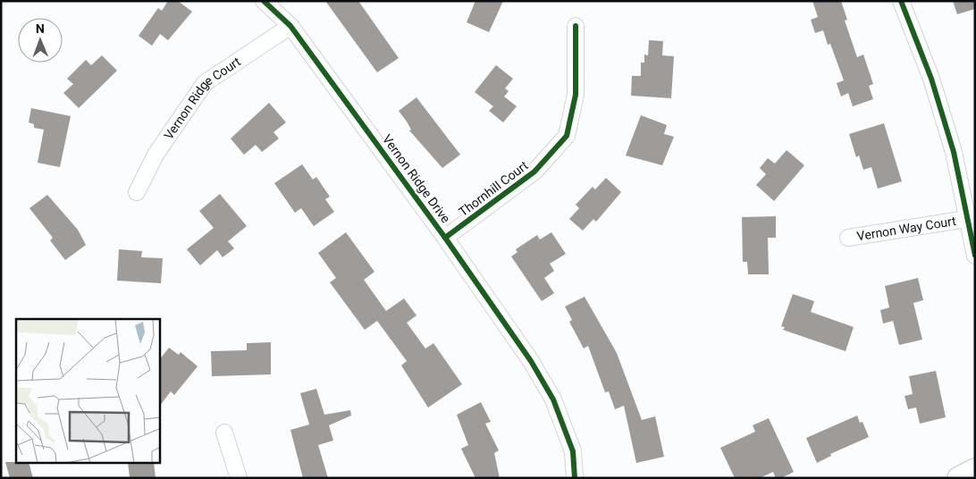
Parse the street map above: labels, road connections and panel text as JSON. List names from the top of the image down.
{
  "streets": {
    "street": [
      "Vernon Ridge Court",
      "Vernon Ridge Drive",
      "Thornhill Court",
      "Vernon Way Court"
    ]
  },
  "crossings": [
    ["Vernon Ridge Court", "Vernon Ridge Drive"],
    ["Vernon Ridge Drive", "Thornhill Court"]
  ],
  "north": "top"
}
